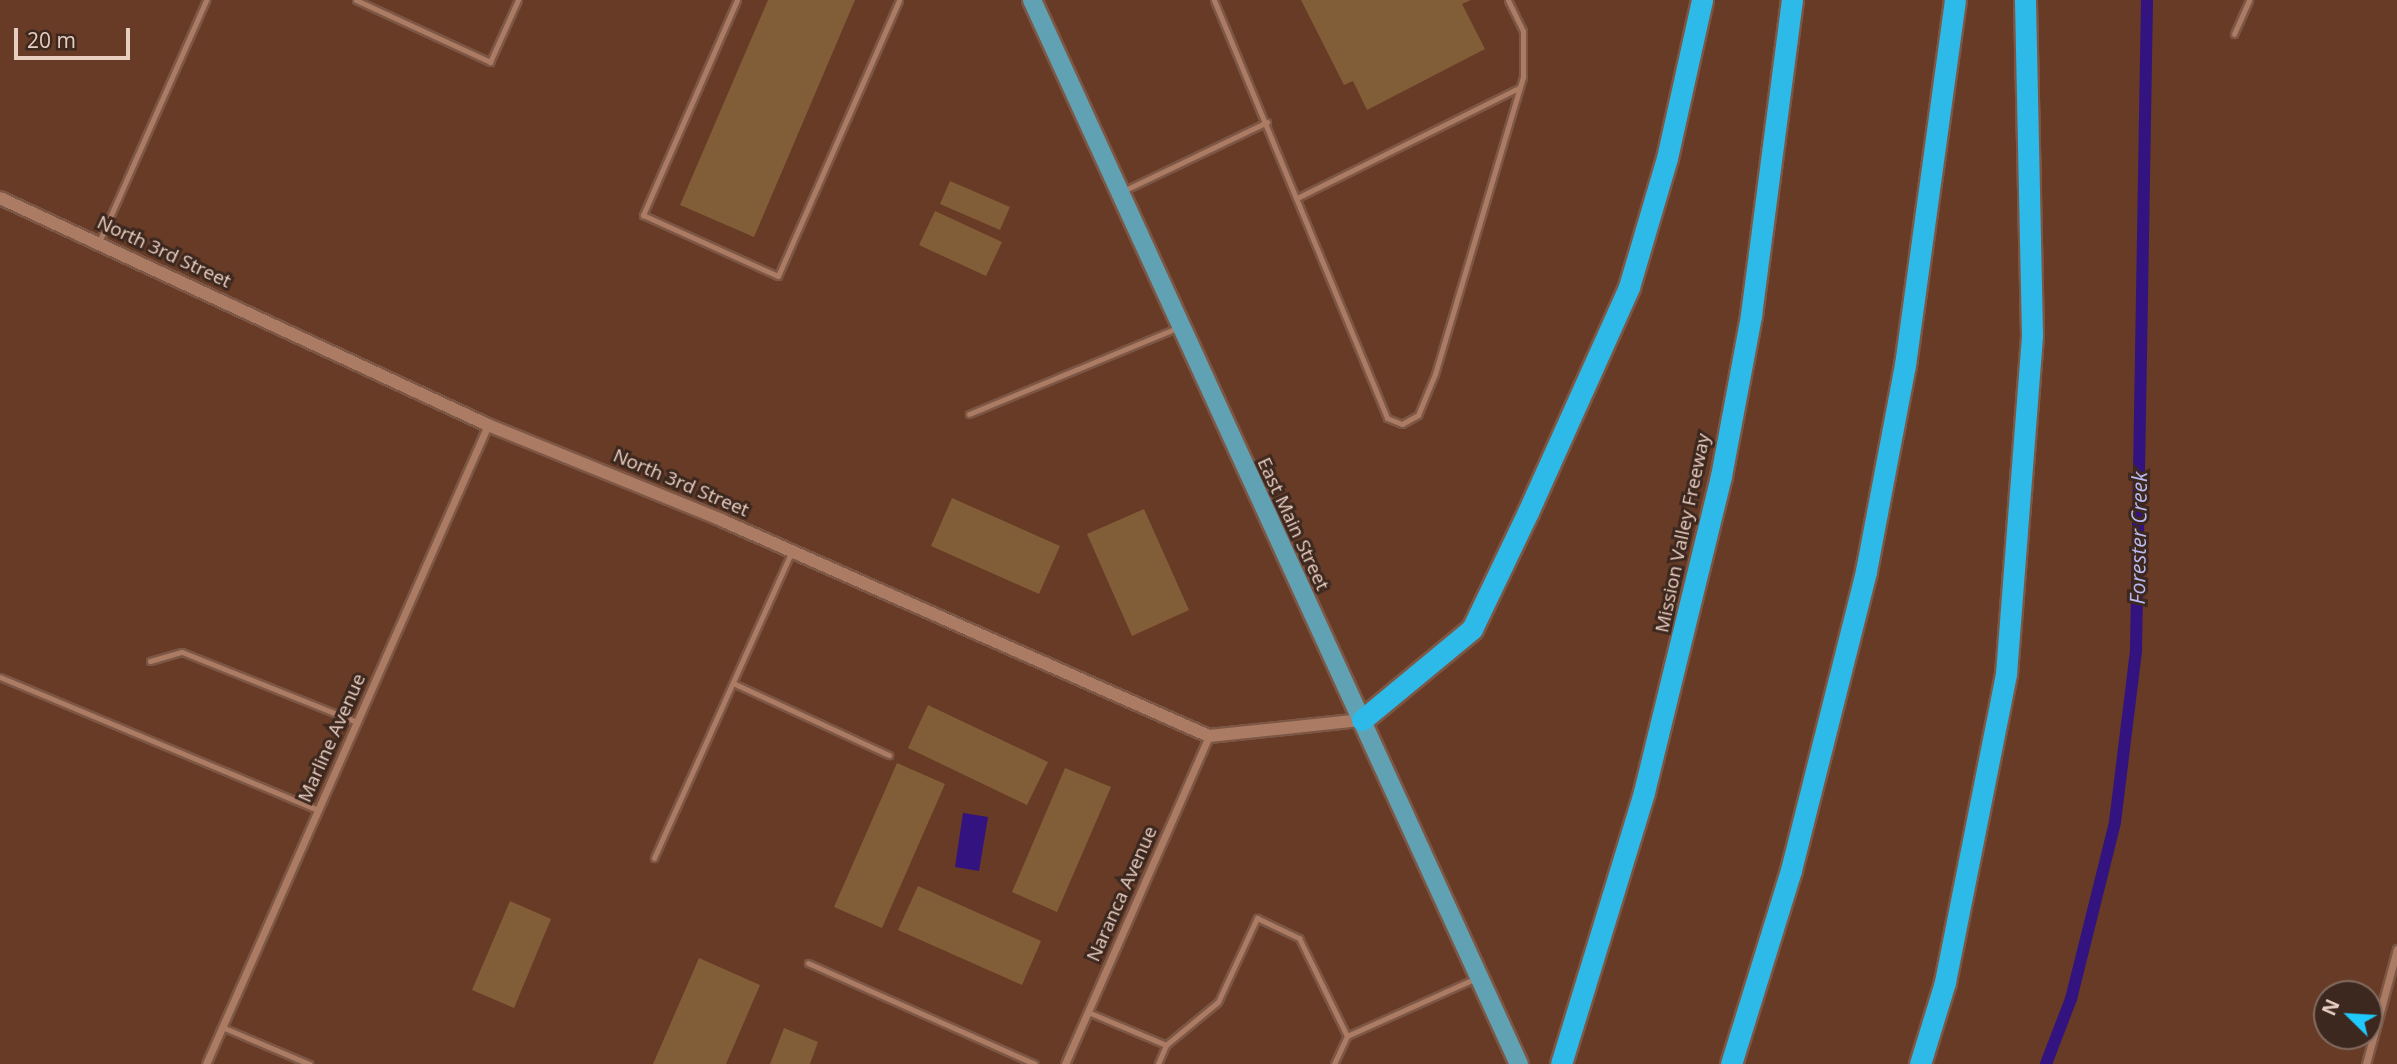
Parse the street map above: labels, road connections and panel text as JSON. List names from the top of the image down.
{
  "streets": {
    "highway": ["Mission Valley Freeway"],
    "main road": ["East Main Street"],
    "street": ["North 3rd Street", "Marline Avenue", "Naranca Avenue"]
  },
  "crossings": [
    ["North 3rd Street", "Marline Avenue"],
    ["North 3rd Street", "Naranca Avenue"]
  ],
  "water": ["Forester Creek"],
  "scale_bar": "20 m",
  "north": "top left"
}
